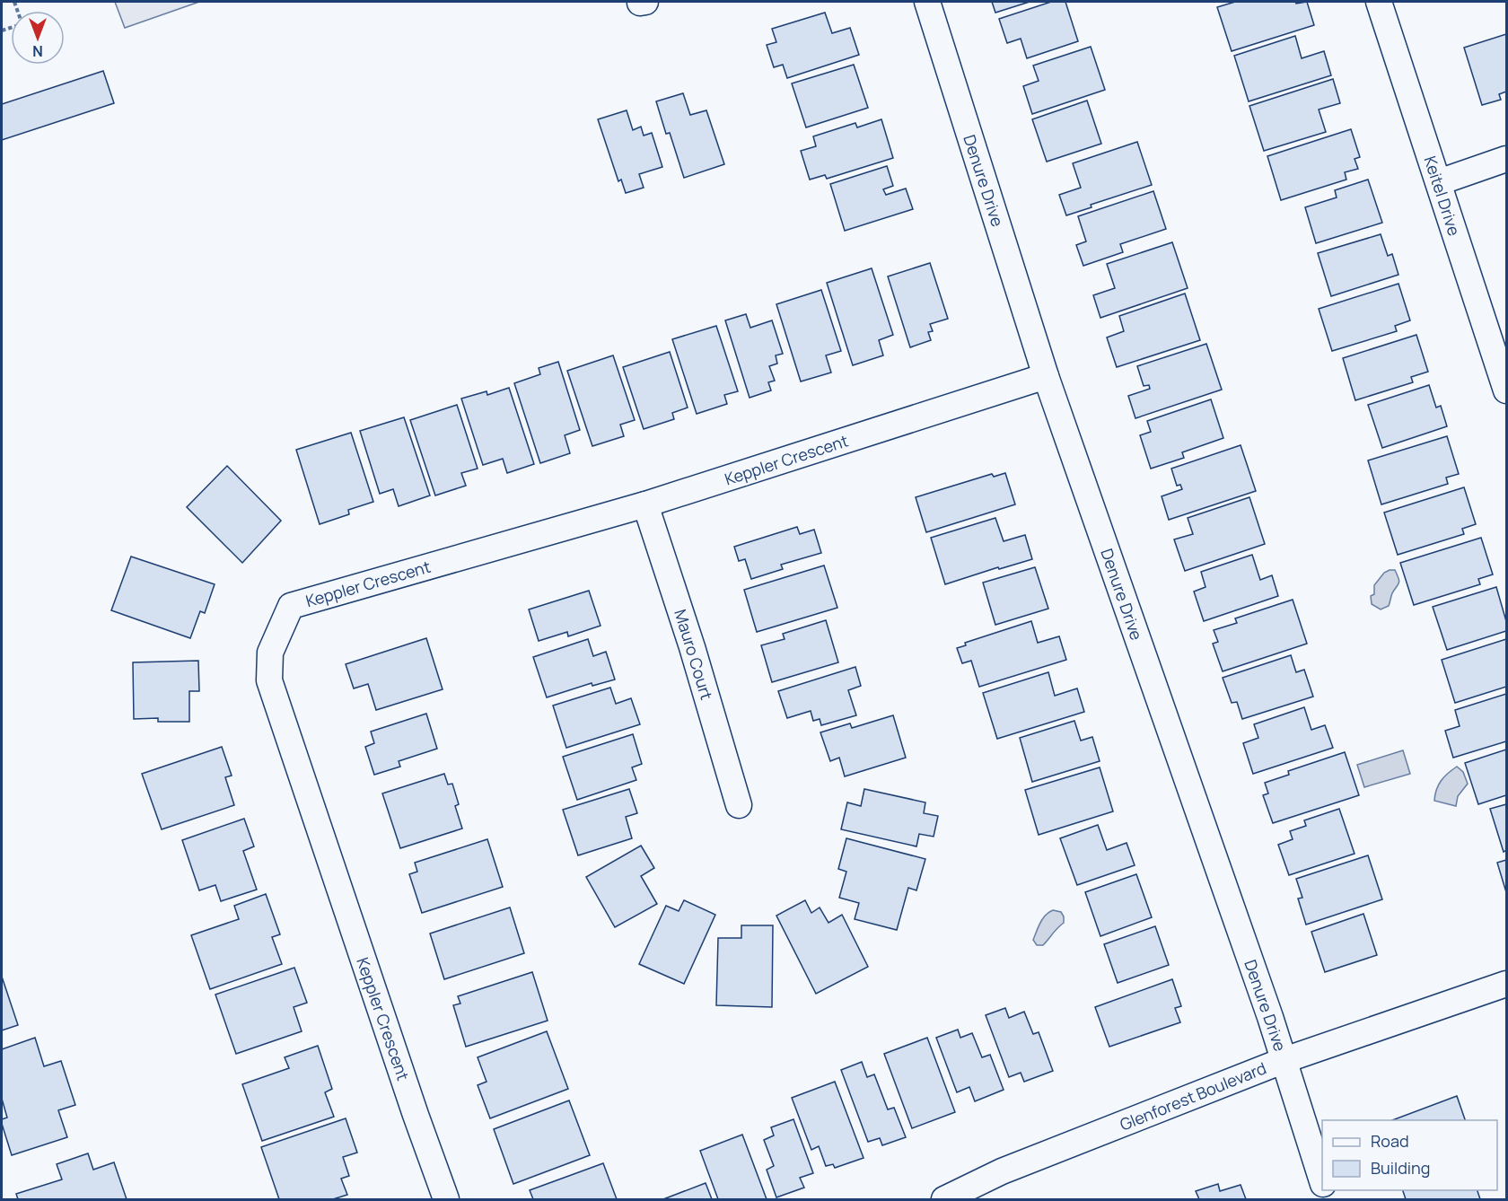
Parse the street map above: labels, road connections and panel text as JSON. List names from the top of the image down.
{
  "streets": {
    "street": [
      "Denure Drive",
      "Keitel Drive",
      "Keppler Crescent",
      "Mauro Court",
      "Glenforest Boulevard"
    ]
  },
  "crossings": [
    ["Denure Drive", "Keppler Crescent"],
    ["Denure Drive", "Glenforest Boulevard"],
    ["Keppler Crescent", "Mauro Court"]
  ],
  "legend": ["Road", "Building"],
  "north": "bottom"
}
